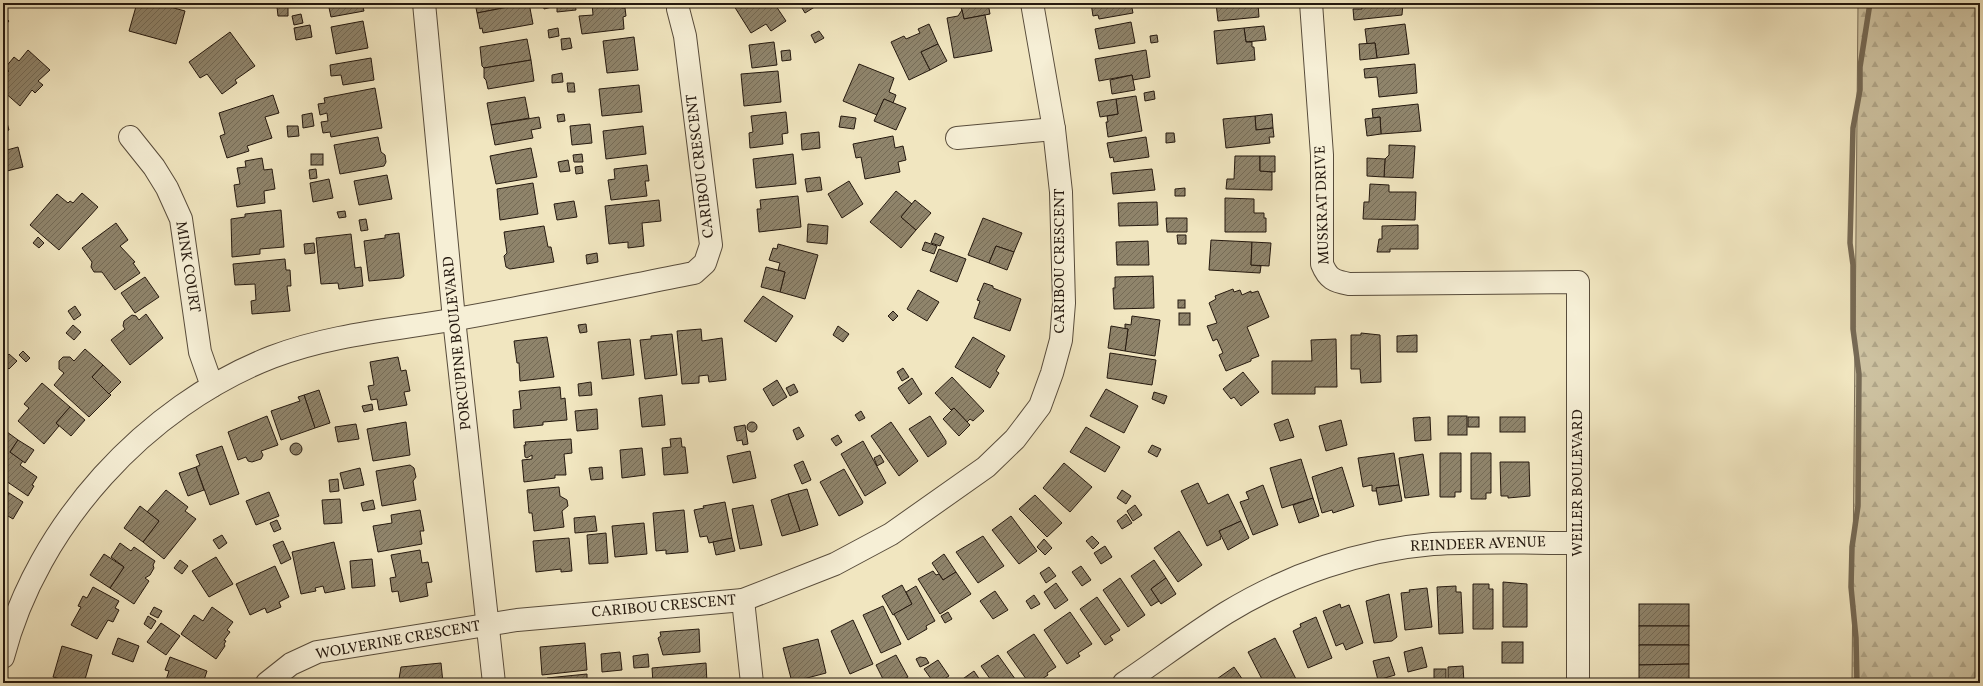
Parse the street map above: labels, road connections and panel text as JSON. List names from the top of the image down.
{
  "streets": {
    "street": [
      "CARIBOU CRESCENT",
      "MUSKRAT DRIVE",
      "MINK COURT",
      "PORCUPINE BOULEVARD",
      "WEILER BOULEVARD",
      "REINDEER AVENUE",
      "WOLVERINE CRESCENT"
    ]
  },
  "crossings": [
    ["CARIBOU CRESCENT", "PORCUPINE BOULEVARD"],
    ["CARIBOU CRESCENT", "WOLVERINE CRESCENT"],
    ["MUSKRAT DRIVE", "WEILER BOULEVARD"],
    ["PORCUPINE BOULEVARD", "WOLVERINE CRESCENT"],
    ["WEILER BOULEVARD", "REINDEER AVENUE"]
  ]
}
